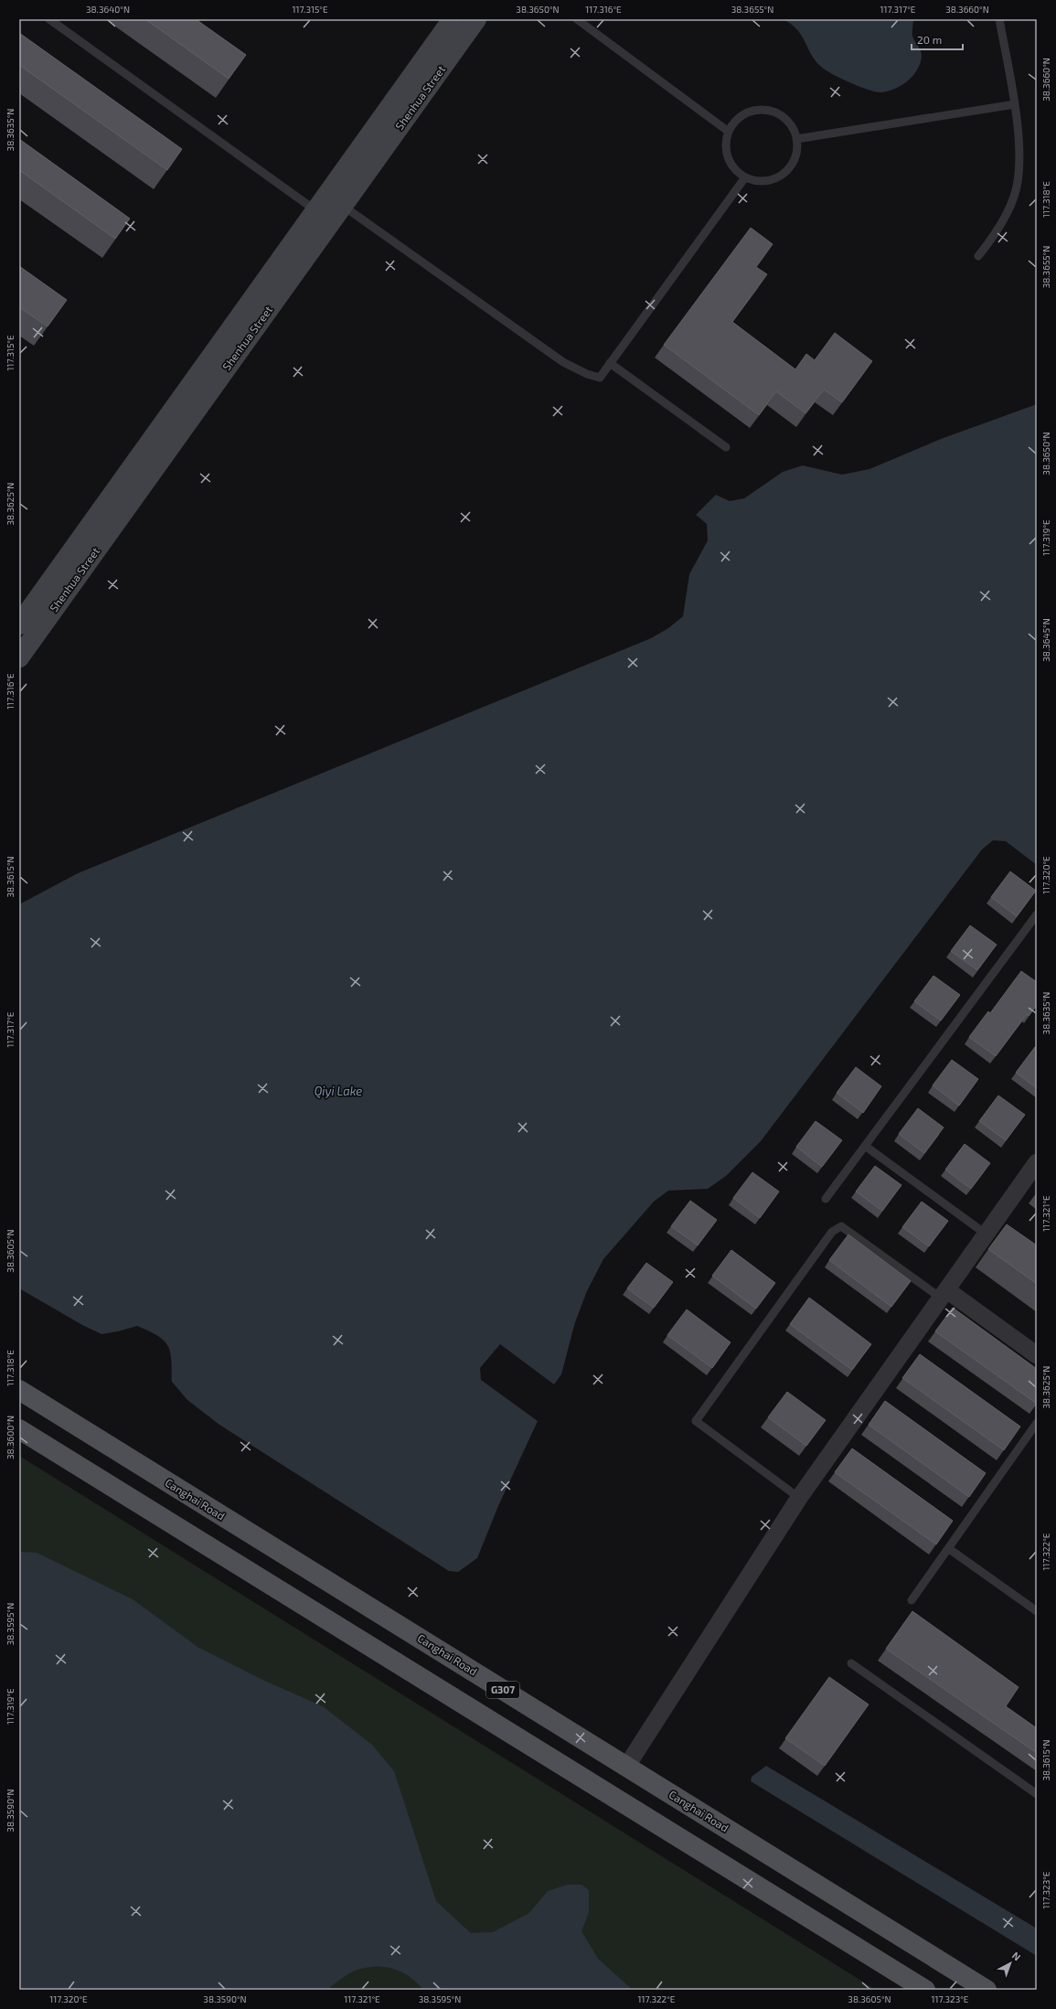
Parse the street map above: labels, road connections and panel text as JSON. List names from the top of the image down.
{
  "streets": {
    "main road": ["Shenhua Street", "Canghai Road", "G307"]
  },
  "water": ["Qiyi Lake"],
  "scale_bar": "20 m",
  "north": "top right",
  "coordinates": [
    "38.3640°N",
    "117.315°E",
    "38.3650°N",
    "117.316°E",
    "38.3655°N",
    "117.317°E",
    "38.3660°N",
    "38.3635°N",
    "117.318°E",
    "38.3625°N",
    "117.319°E",
    "38.3645°N",
    "117.320°E",
    "38.3615°N",
    "117.321°E",
    "38.3605°N",
    "38.3600°N",
    "117.322°E",
    "38.3595°N",
    "38.3590°N",
    "117.323°E"
  ]
}
